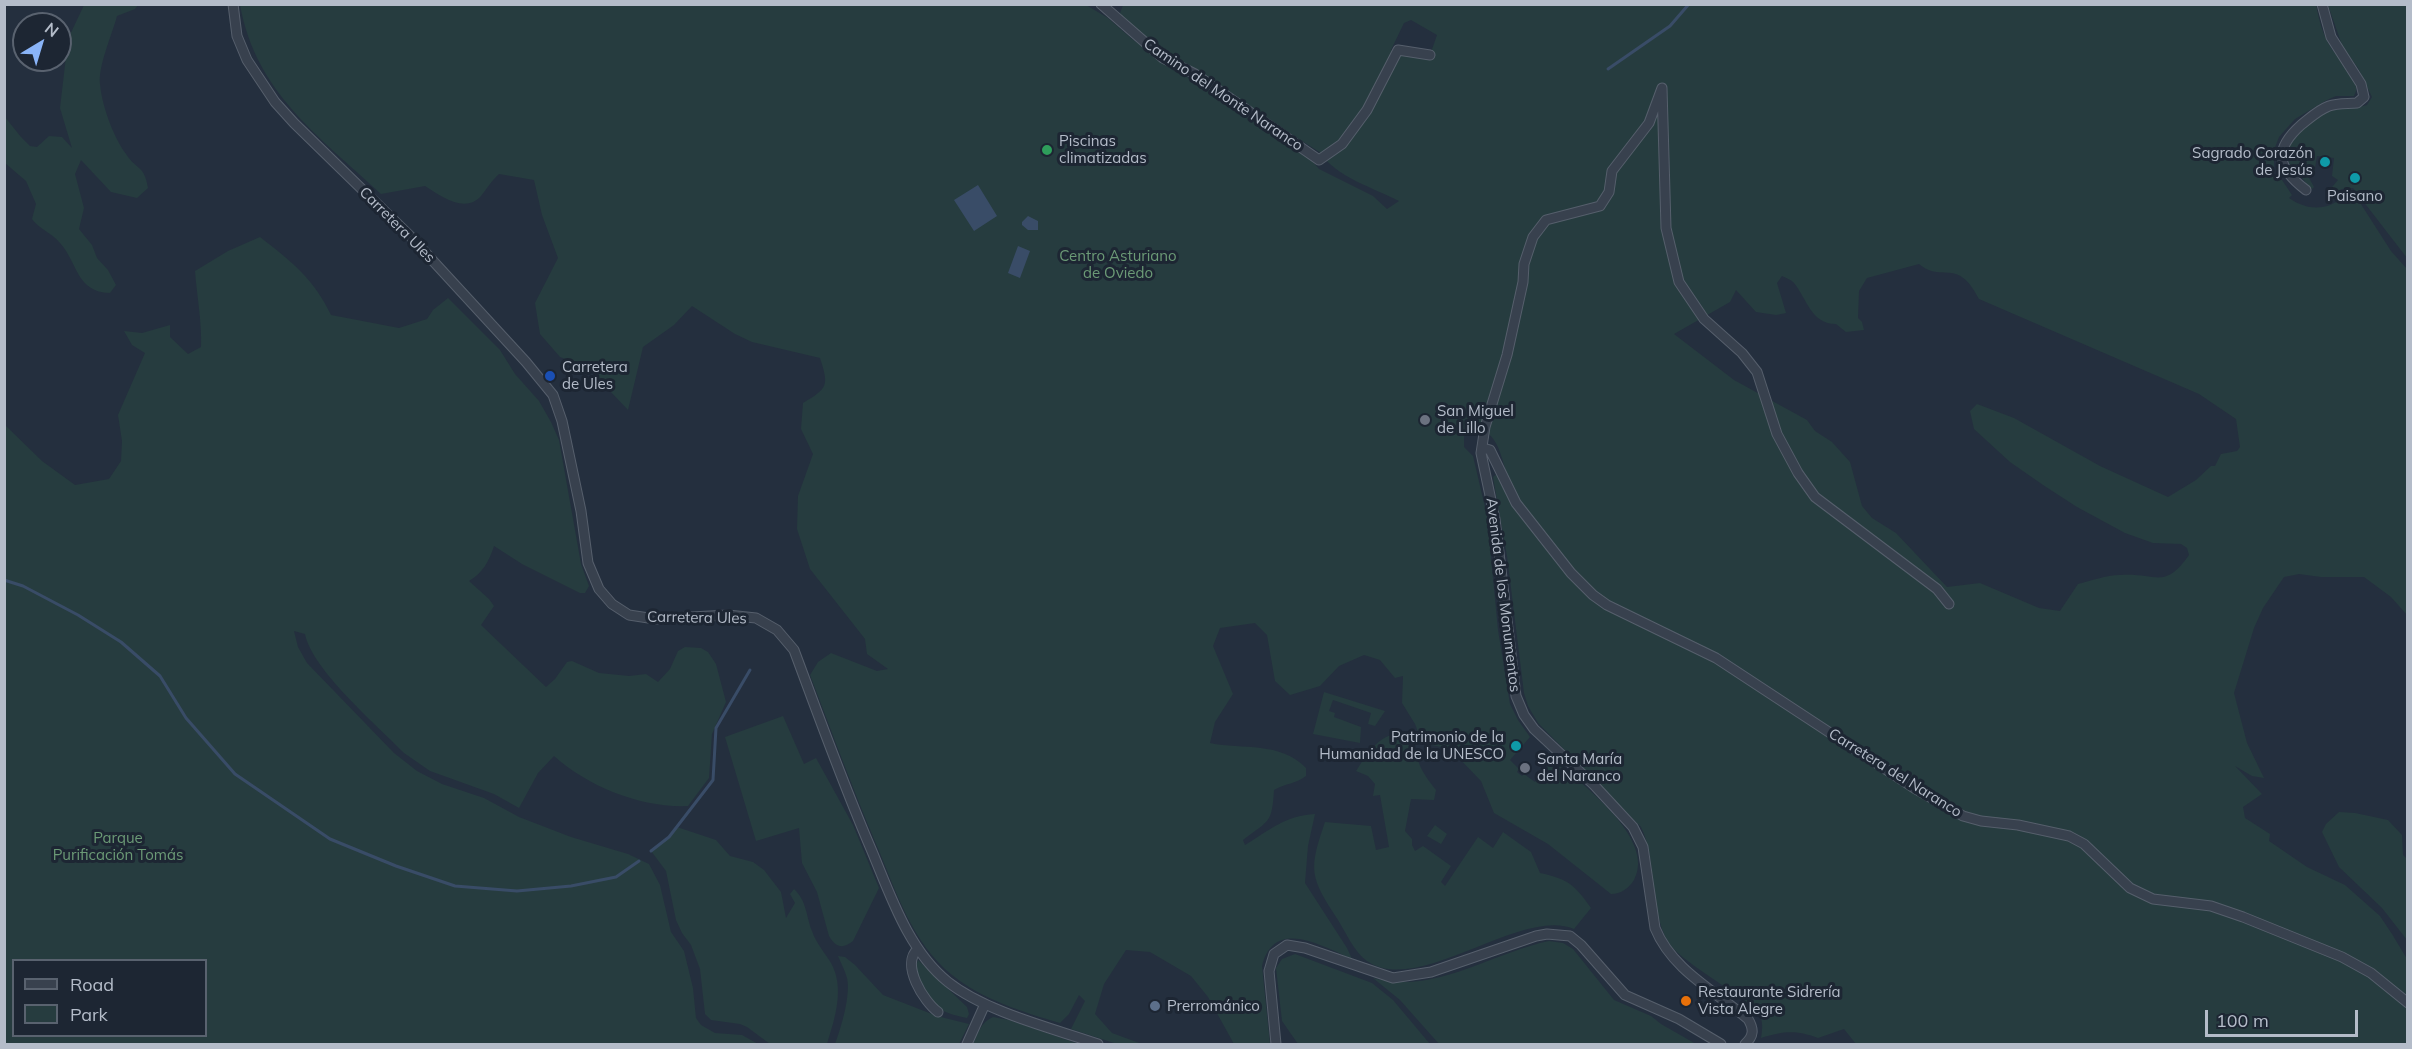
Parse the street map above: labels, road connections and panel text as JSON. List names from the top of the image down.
{
  "streets": {
    "street": [
      "Camino del Monte Naranco",
      "Carretera Ules",
      "Avenida de los Monumentos",
      "Carretera del Naranco"
    ]
  },
  "crossings": [
    ["Avenida de los Monumentos", "Carretera del Naranco"]
  ],
  "parks": ["Centro Asturiano de Oviedo", "Parque Purificación Tomás"],
  "places": [
    "Piscinas climatizadas",
    "Sagrado Corazón de Jesús",
    "Paisano",
    "Carretera de Ules",
    "San Miguel de Lillo",
    "Patrimonio de la Humanidad de la UNESCO",
    "Santa María del Naranco",
    "Restaurante Sidrería Vista Alegre",
    "Prerrománico"
  ],
  "legend": ["Road", "Park"],
  "scale_bar": "100 m",
  "north": "top right"
}
